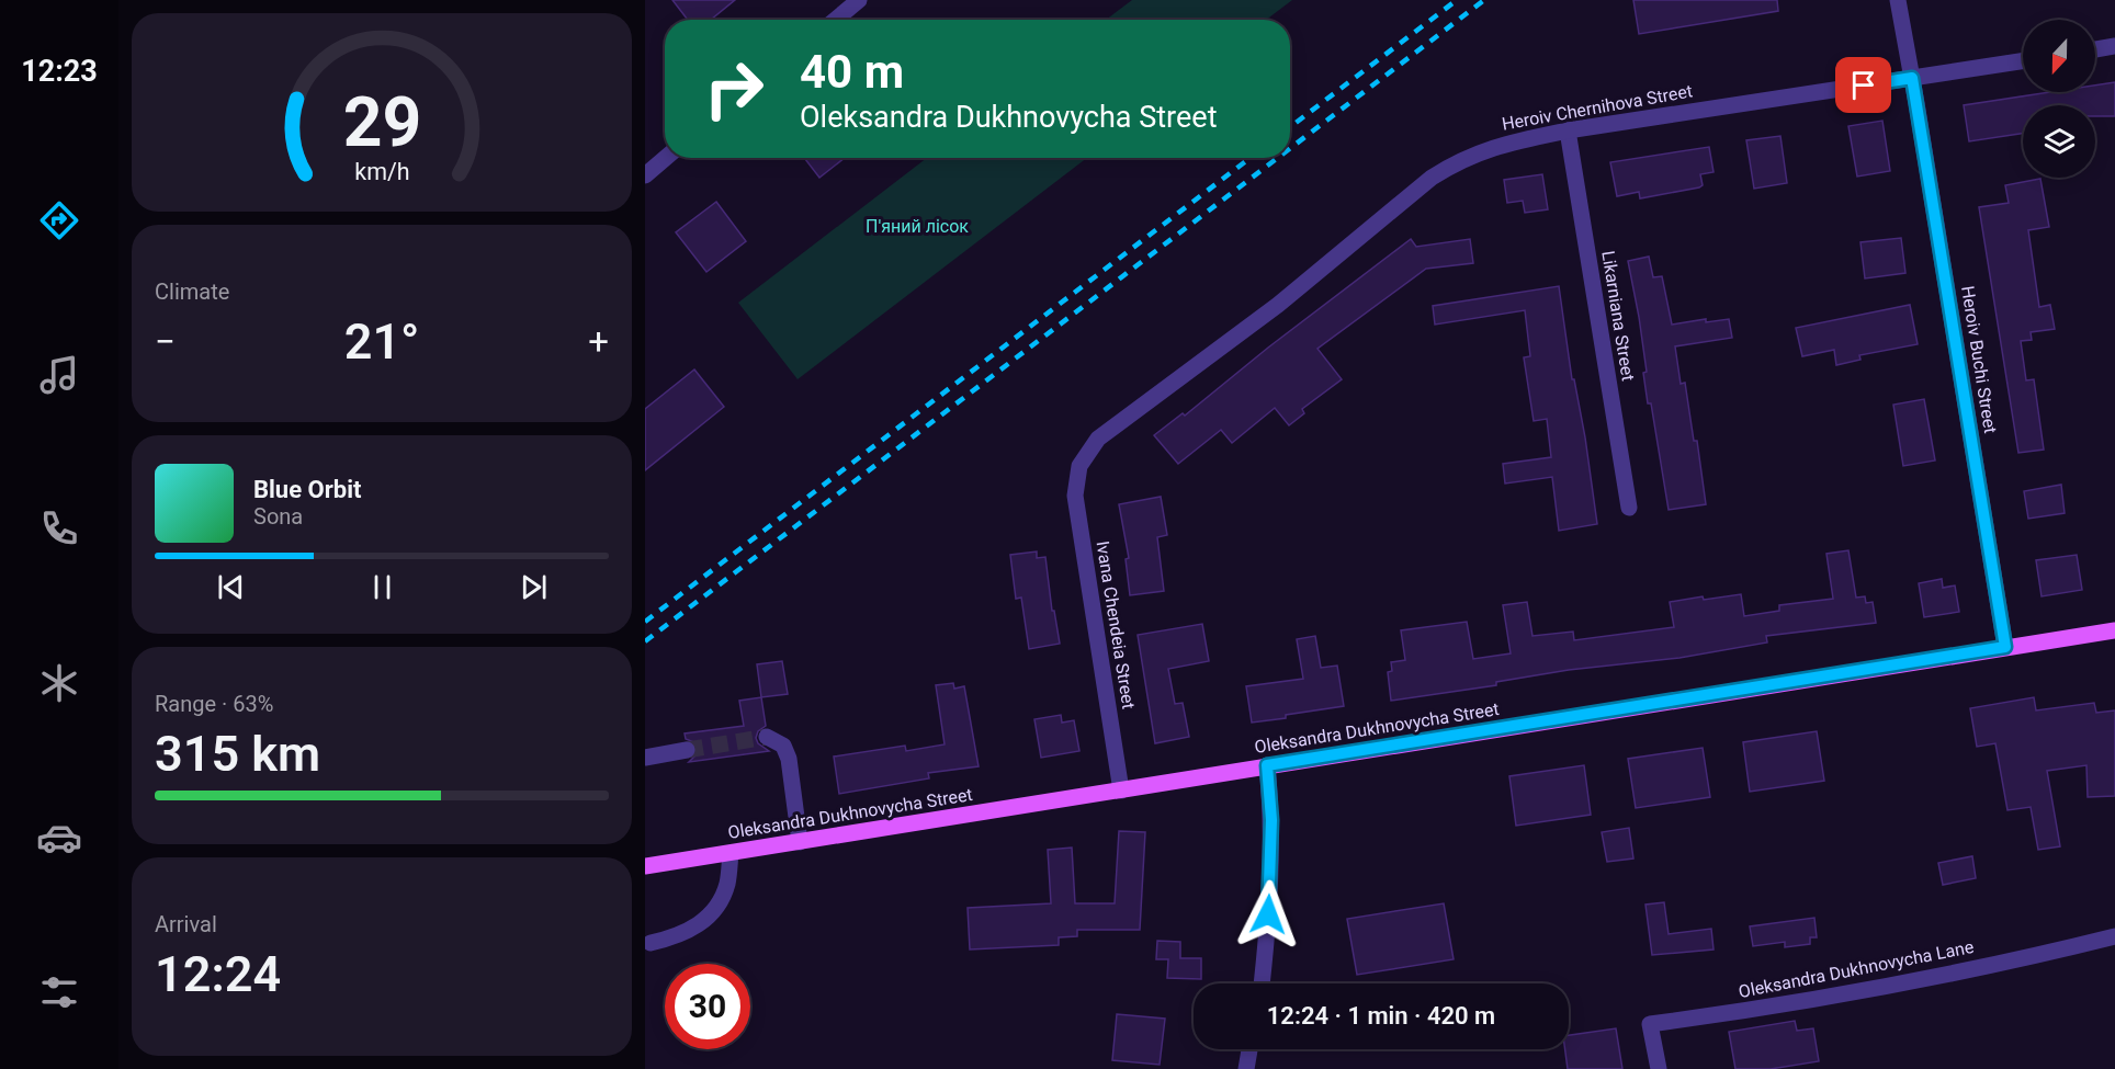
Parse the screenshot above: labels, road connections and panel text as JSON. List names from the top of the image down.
{
  "streets": {
    "main road": ["Oleksandra Dukhnovycha Street"],
    "street": [
      "Heroiv Chernihova Street",
      "Likarniana Street",
      "Heroiv Buchi Street",
      "Ivana Chendeia Street",
      "Oleksandra Dukhnovycha Lane"
    ]
  },
  "crossings": [
    ["Heroiv Chernihova Street", "Likarniana Street"],
    ["Heroiv Chernihova Street", "Heroiv Buchi Street"],
    ["Heroiv Chernihova Street", "Ivana Chendeia Street"],
    ["Heroiv Buchi Street", "Oleksandra Dukhnovycha Street"],
    ["Ivana Chendeia Street", "Oleksandra Dukhnovycha Street"]
  ],
  "parks": ["П'яний лісок"],
  "north": "bottom",
  "page": {
    "tabs": "12:23",
    "turn": ["40 m", "Oleksandra Dukhnovycha Street"],
    "tile": [
      "Climate",
      ["Range · 63%", "315 km"],
      ["Arrival", "12:24"]
    ],
    "heat": ["−", "21°", "+"],
    "song": ["Blue Orbit", "Sona"],
    "limit": "30",
    "trip": "12:24 · 1 min · 420 m",
    "gauge": ["29", "km/h"]
  }
}
